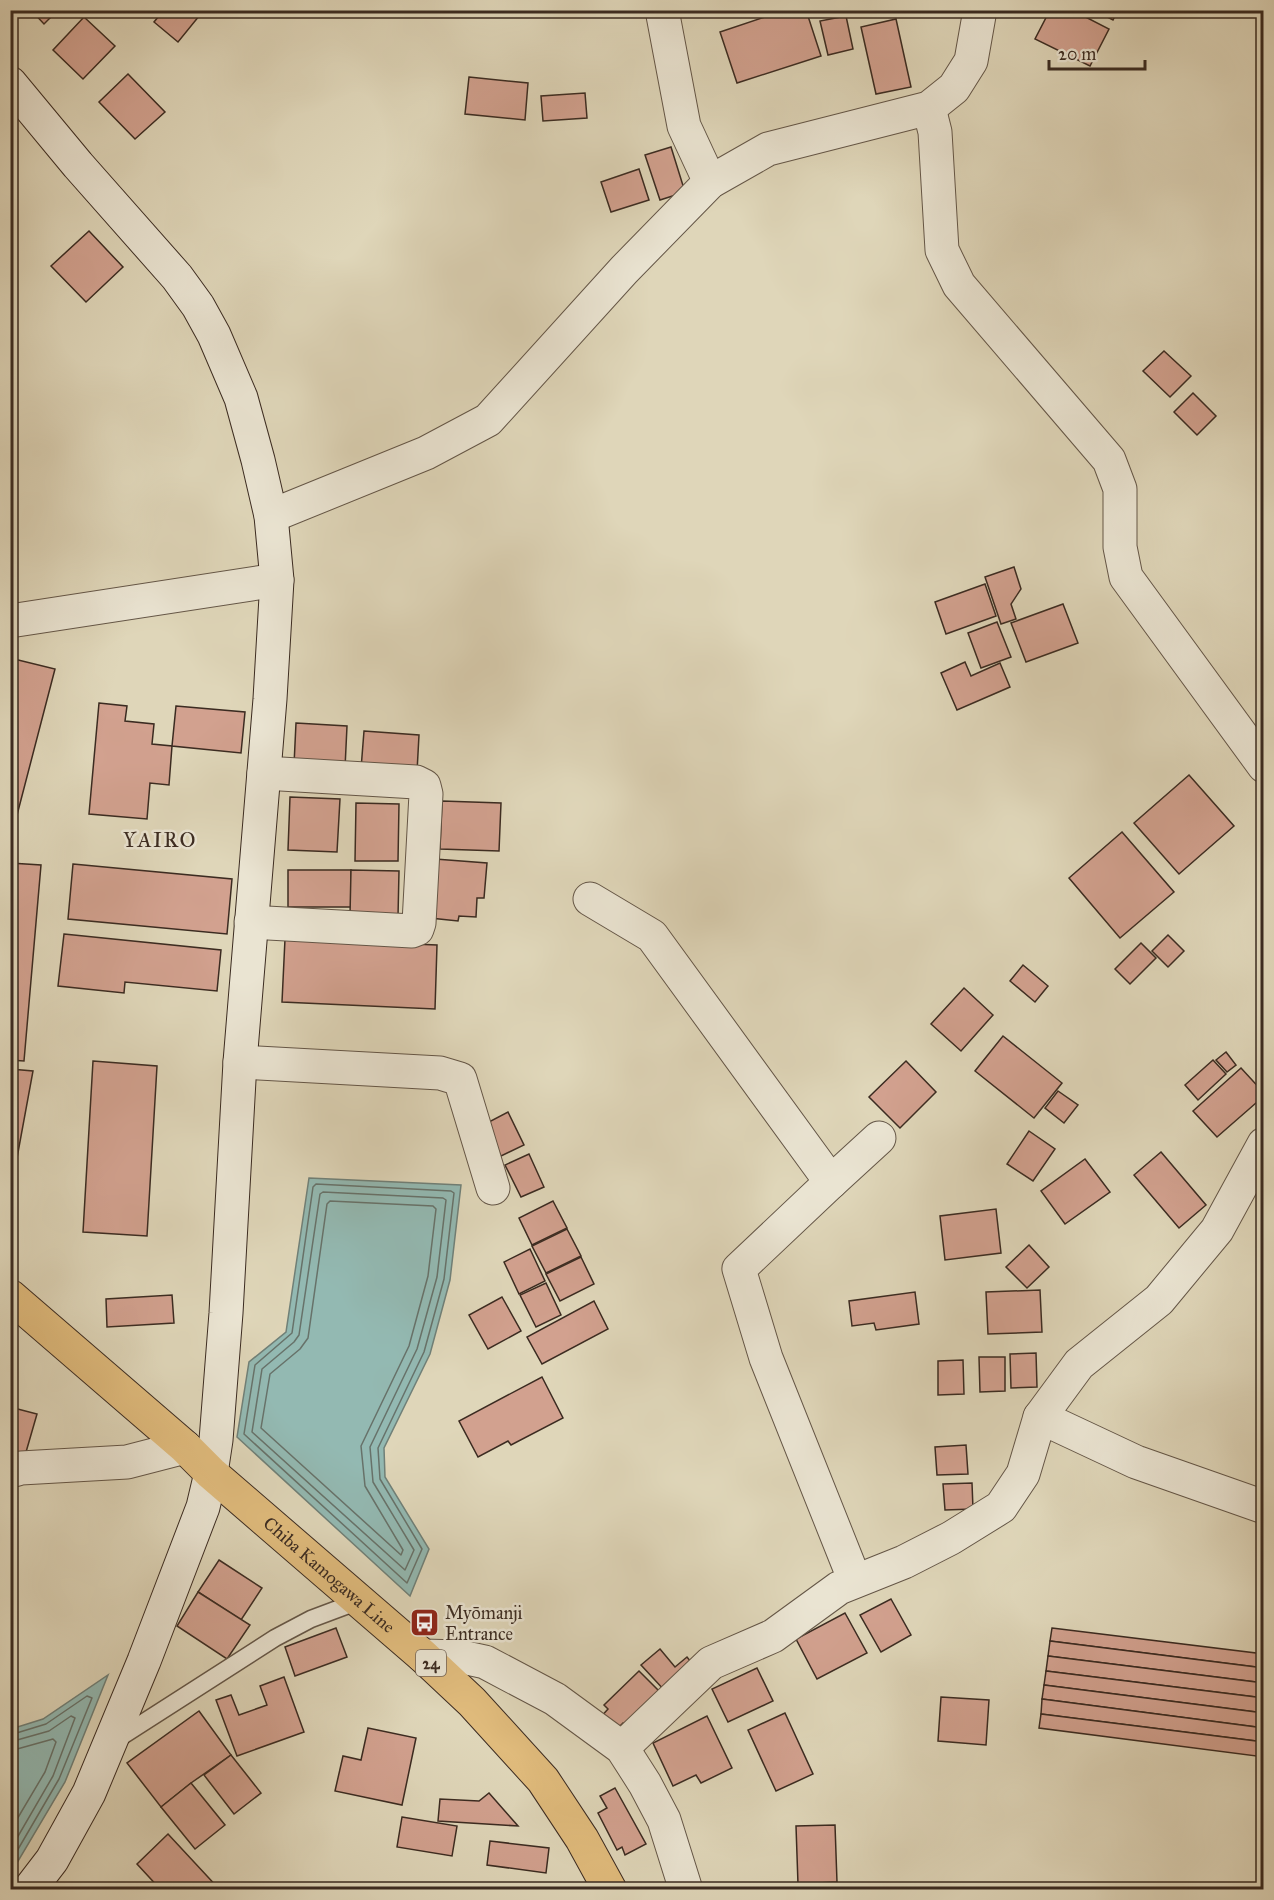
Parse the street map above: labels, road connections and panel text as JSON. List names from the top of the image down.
{
  "streets": {
    "main road": ["Chiba Kamogawa Line", "24"]
  },
  "districts": ["YAIRO"],
  "places": {
    "bus stop": ["Myōmanji Entrance"]
  },
  "scale_bar": "20 m"
}
